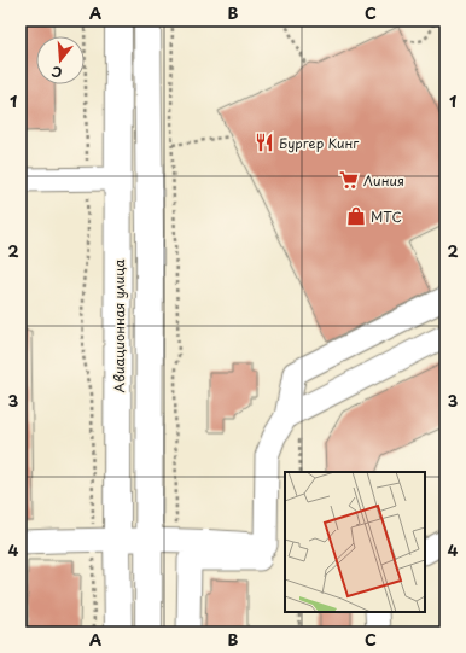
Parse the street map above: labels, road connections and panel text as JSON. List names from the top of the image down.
{
  "streets": {
    "main road": ["Авиационная улица"]
  },
  "places": {
    "restaurant": ["Бургер Кинг"],
    "supermarket": ["Линия"],
    "shop": ["МТС"]
  },
  "north": "bottom",
  "grid": {
    "columns": ["A", "B", "C"],
    "rows": [
      "1",
      "2",
      "3",
      "4"
    ]
  }
}
